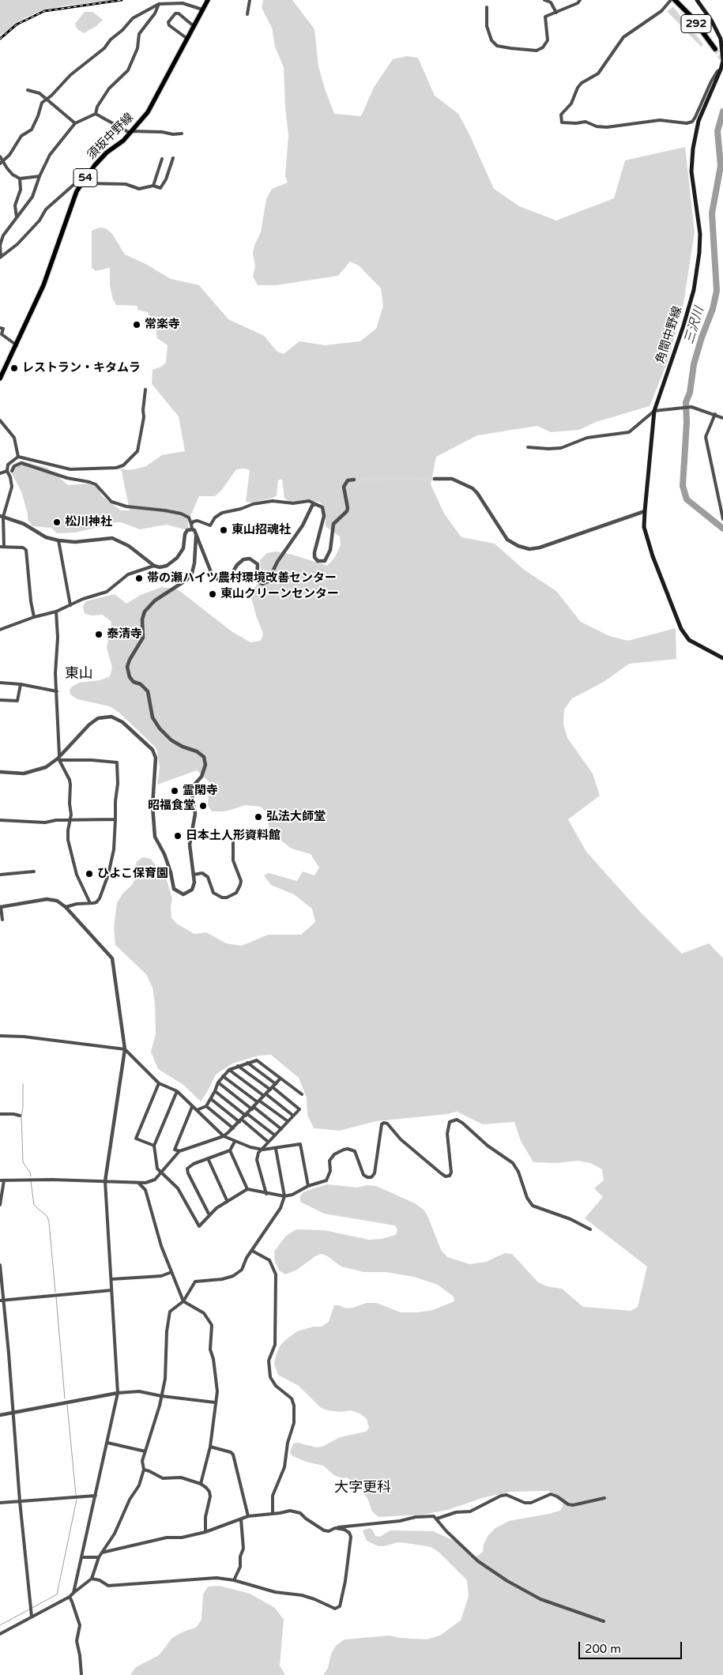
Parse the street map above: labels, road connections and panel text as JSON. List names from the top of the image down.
{
  "streets": {
    "highway": ["292"],
    "main road": ["須坂中野線", "54", "角間中野線"]
  },
  "districts": ["東山", "大字更科"],
  "water": ["三沢川"],
  "places": [
    "常楽寺",
    "レストラン・キタムラ",
    "松川神社",
    "東山招魂社",
    "帯の瀬ハイツ農村環境改善センター",
    "東山クリーンセンター",
    "泰清寺",
    "霊閑寺",
    "昭福食堂",
    "弘法大師堂",
    "日本土人形資料館",
    "ひよこ保育園"
  ],
  "scale_bar": "200 m"
}
